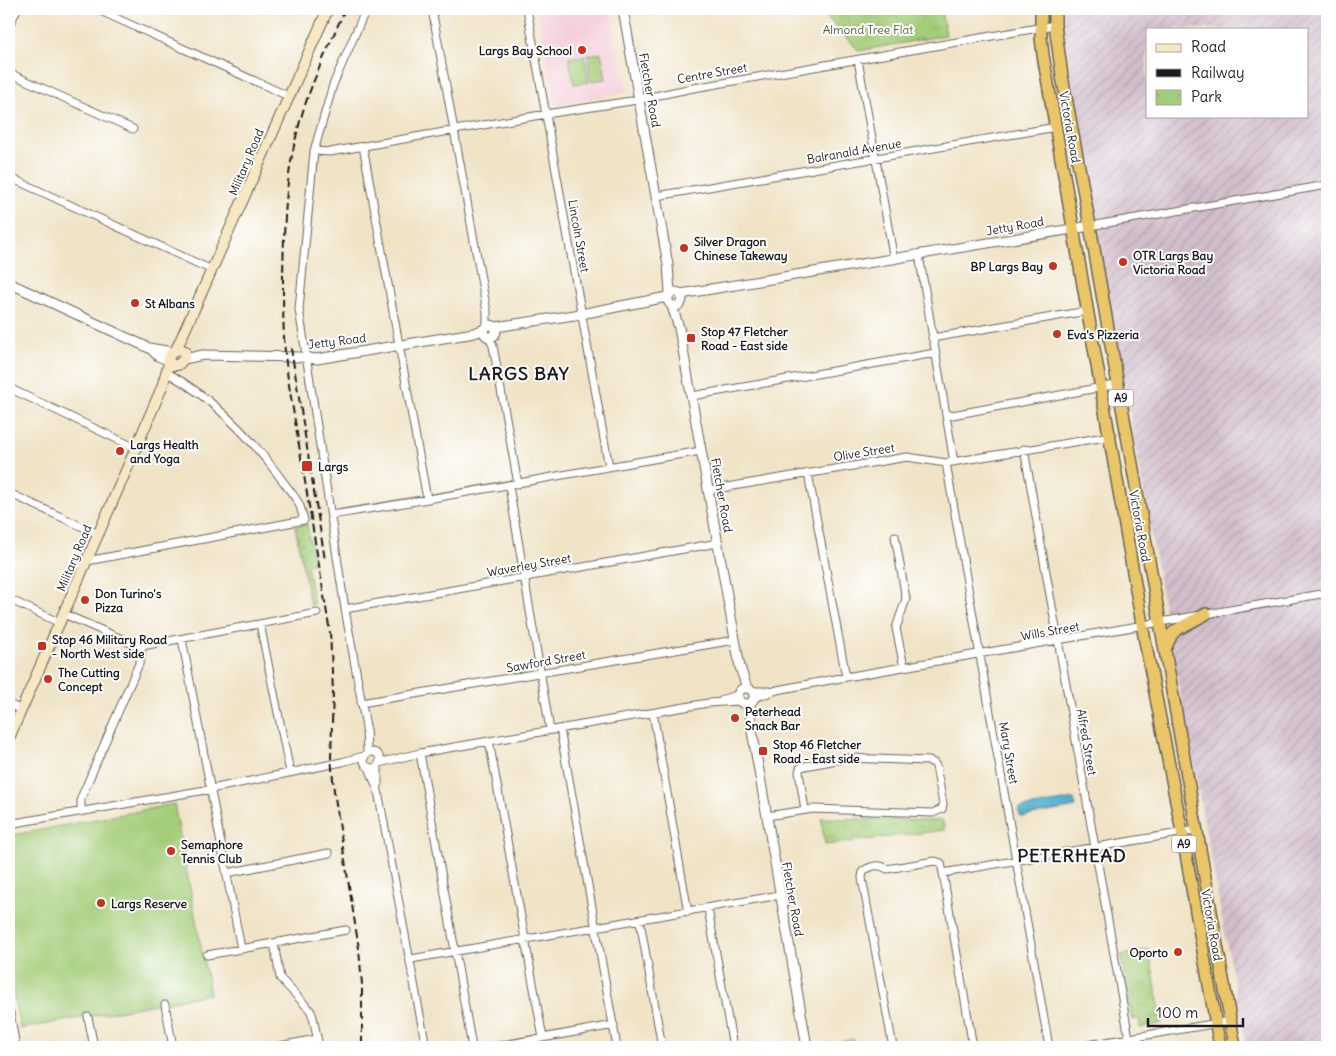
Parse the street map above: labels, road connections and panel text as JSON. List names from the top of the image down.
{
  "streets": {
    "highway": ["Victoria Road", "A9"],
    "main road": ["Military Road"],
    "street": [
      "Centre Street",
      "Fletcher Road",
      "Balranald Avenue",
      "Jetty Road",
      "Lincoln Street",
      "Olive Street",
      "Waverley Street",
      "Wills Street",
      "Sawford Street",
      "Alfred Street",
      "Mary Street"
    ]
  },
  "crossings": [
    ["Centre Street", "Fletcher Road"],
    ["Centre Street", "Victoria Road"],
    ["Centre Street", "Lincoln Street"],
    ["Fletcher Road", "Balranald Avenue"],
    ["Fletcher Road", "Jetty Road"],
    ["Fletcher Road", "Olive Street"],
    ["Fletcher Road", "Waverley Street"],
    ["Fletcher Road", "Wills Street"],
    ["Fletcher Road", "Sawford Street"],
    ["Victoria Road", "Balranald Avenue"],
    ["Victoria Road", "Jetty Road"],
    ["Victoria Road", "A9"],
    ["Victoria Road", "Olive Street"],
    ["Victoria Road", "Wills Street"],
    ["Military Road", "Jetty Road"],
    ["Jetty Road", "Lincoln Street"],
    ["Olive Street", "Alfred Street"],
    ["Olive Street", "Mary Street"],
    ["Wills Street", "Alfred Street"],
    ["Wills Street", "Mary Street"]
  ],
  "districts": ["LARGS BAY", "PETERHEAD"],
  "parks": ["Almond Tree Flat"],
  "places": {
    "other": [
      "Largs Bay School",
      "Silver Dragon Chinese Takeway",
      "OTR Largs Bay Victoria Road",
      "BP Largs Bay",
      "St Albans",
      "Eva's Pizzeria",
      "Largs Health and Yoga",
      "Don Turino's Pizza",
      "The Cutting Concept",
      "Peterhead Snack Bar",
      "Semaphore Tennis Club",
      "Largs Reserve",
      "Oporto"
    ],
    "transit": [
      "Stop 47 Fletcher Road - East side",
      "Largs",
      "Stop 46 Military Road - North West side",
      "Stop 46 Fletcher Road - East side"
    ]
  },
  "legend": ["Road", "Railway", "Park"],
  "scale_bar": "100 m"
}
